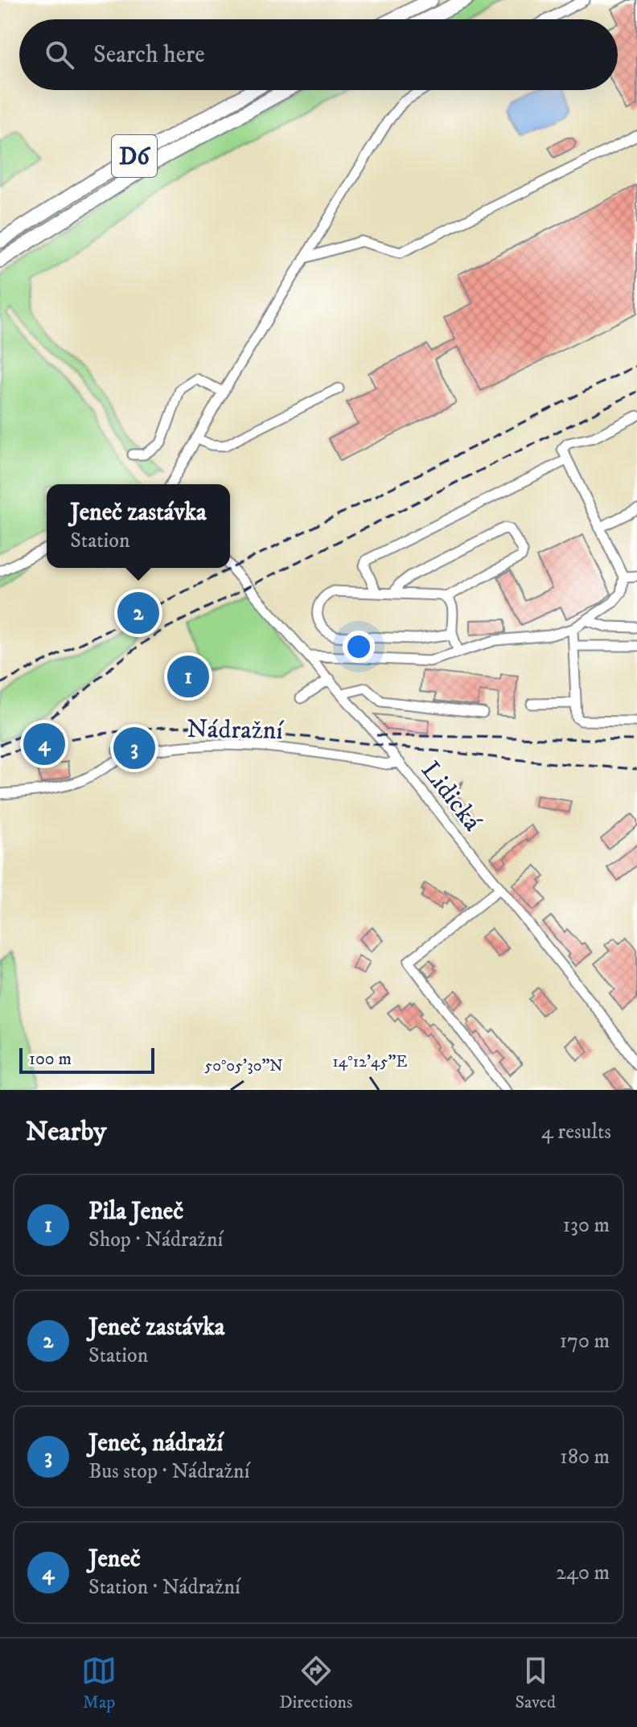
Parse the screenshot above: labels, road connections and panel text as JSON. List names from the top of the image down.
{
  "streets": {
    "highway": ["D6"],
    "street": ["Nádražní", "Lidická"]
  },
  "crossings": [
    ["Nádražní", "Lidická"]
  ],
  "scale_bar": "100 m",
  "page": {
    "search": "Search here",
    "popup": ["Jeneč zastávka", "Station"],
    "pins": [
      "2",
      "1",
      "4",
      "3"
    ],
    "scale": "100 m",
    "heading": ["Nearby", "4 results"],
    "list": [
      {
        "mark": "1",
        "name": "Pila Jeneč",
        "note": "Shop · Nádražní",
        "value": "130 m"
      },
      {
        "mark": "2",
        "name": "Jeneč zastávka",
        "note": "Station",
        "value": "170 m"
      },
      {
        "mark": "3",
        "name": "Jeneč, nádraží",
        "note": "Bus stop · Nádražní",
        "value": "180 m"
      },
      {
        "mark": "4",
        "name": "Jeneč",
        "note": "Station · Nádražní",
        "value": "240 m"
      }
    ],
    "nav": ["Map", "Directions", "Saved"]
  },
  "coordinates": ["14°12'45\"E", "50°05'30\"N"]
}
